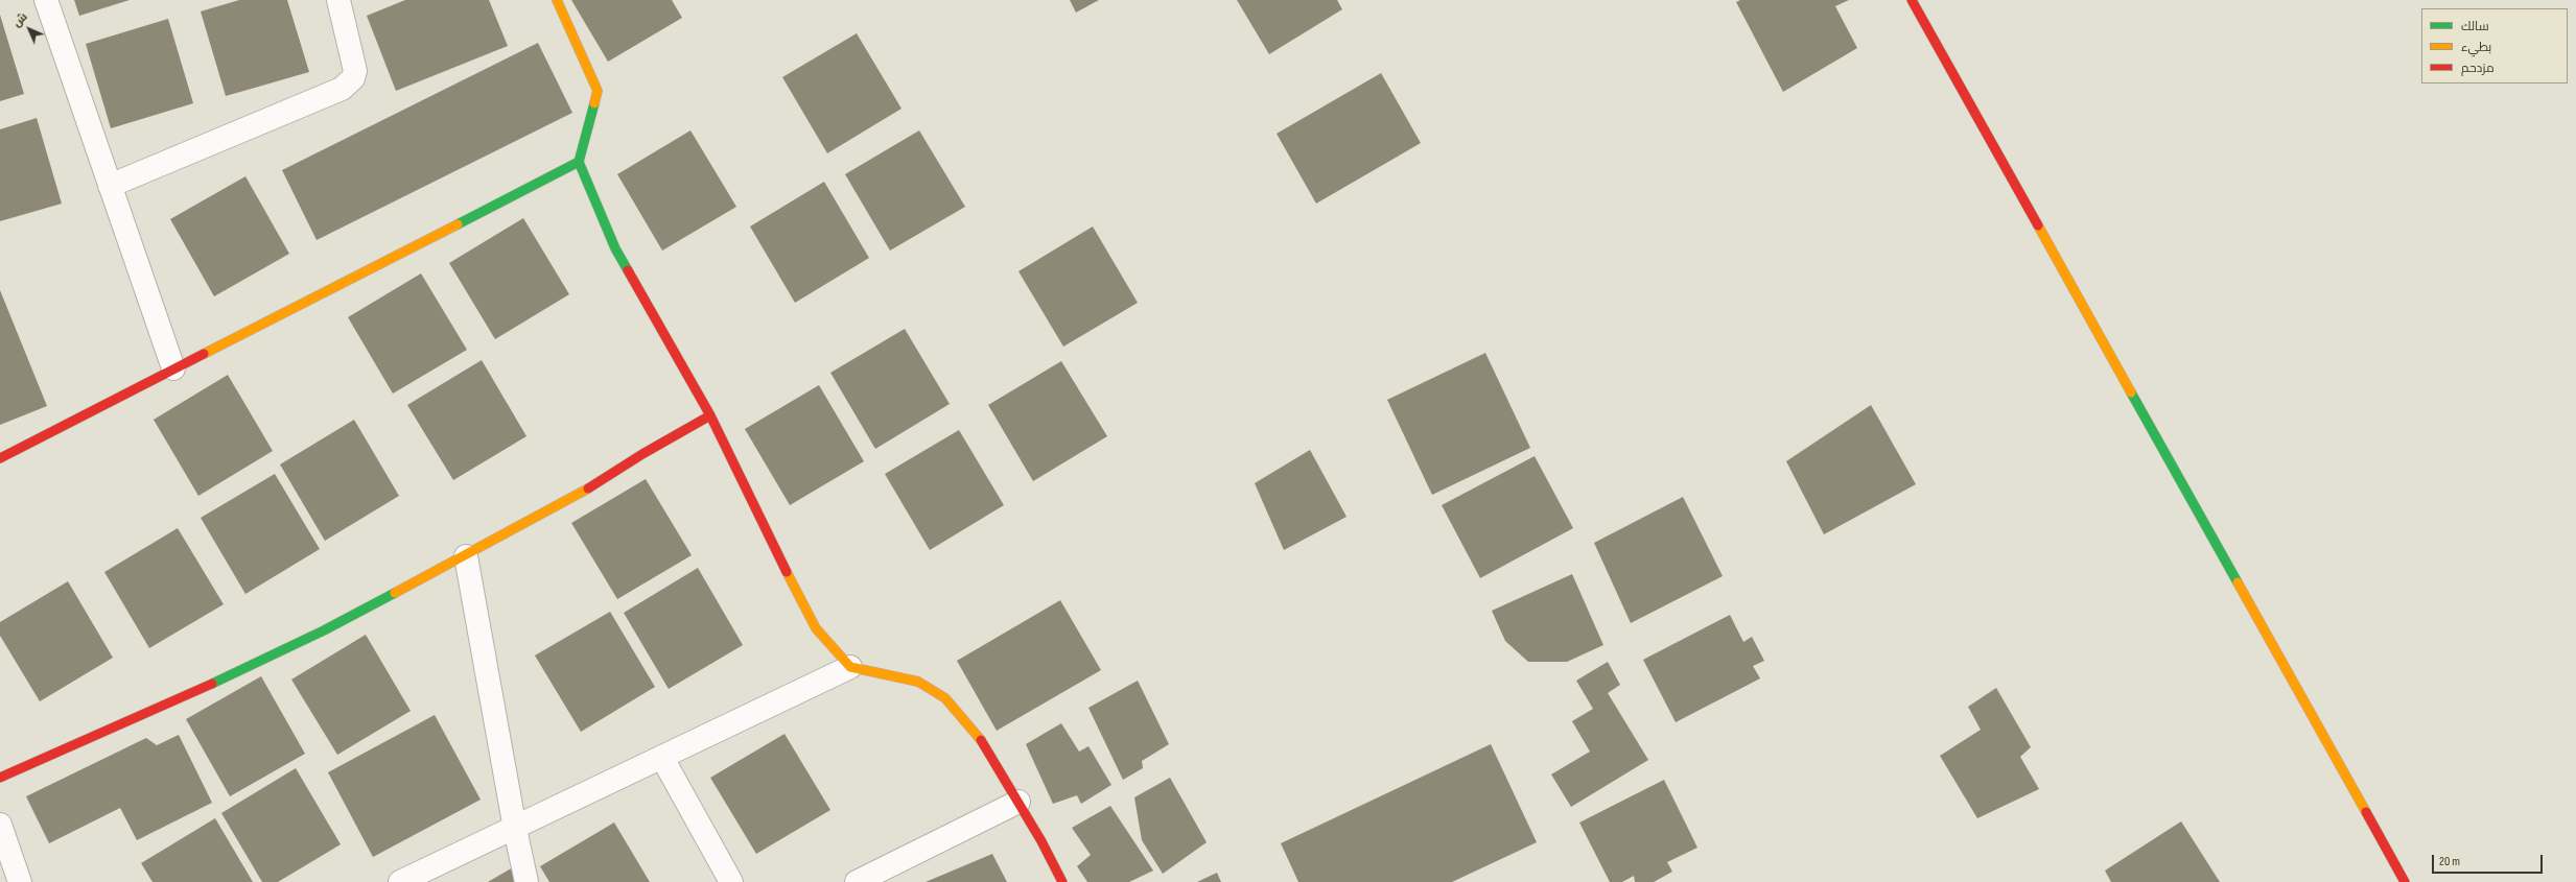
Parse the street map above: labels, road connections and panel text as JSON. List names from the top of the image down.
{
  "legend": ["سالك", "بطيء", "مزدحم"],
  "scale_bar": "20 m",
  "north": "top left"
}
